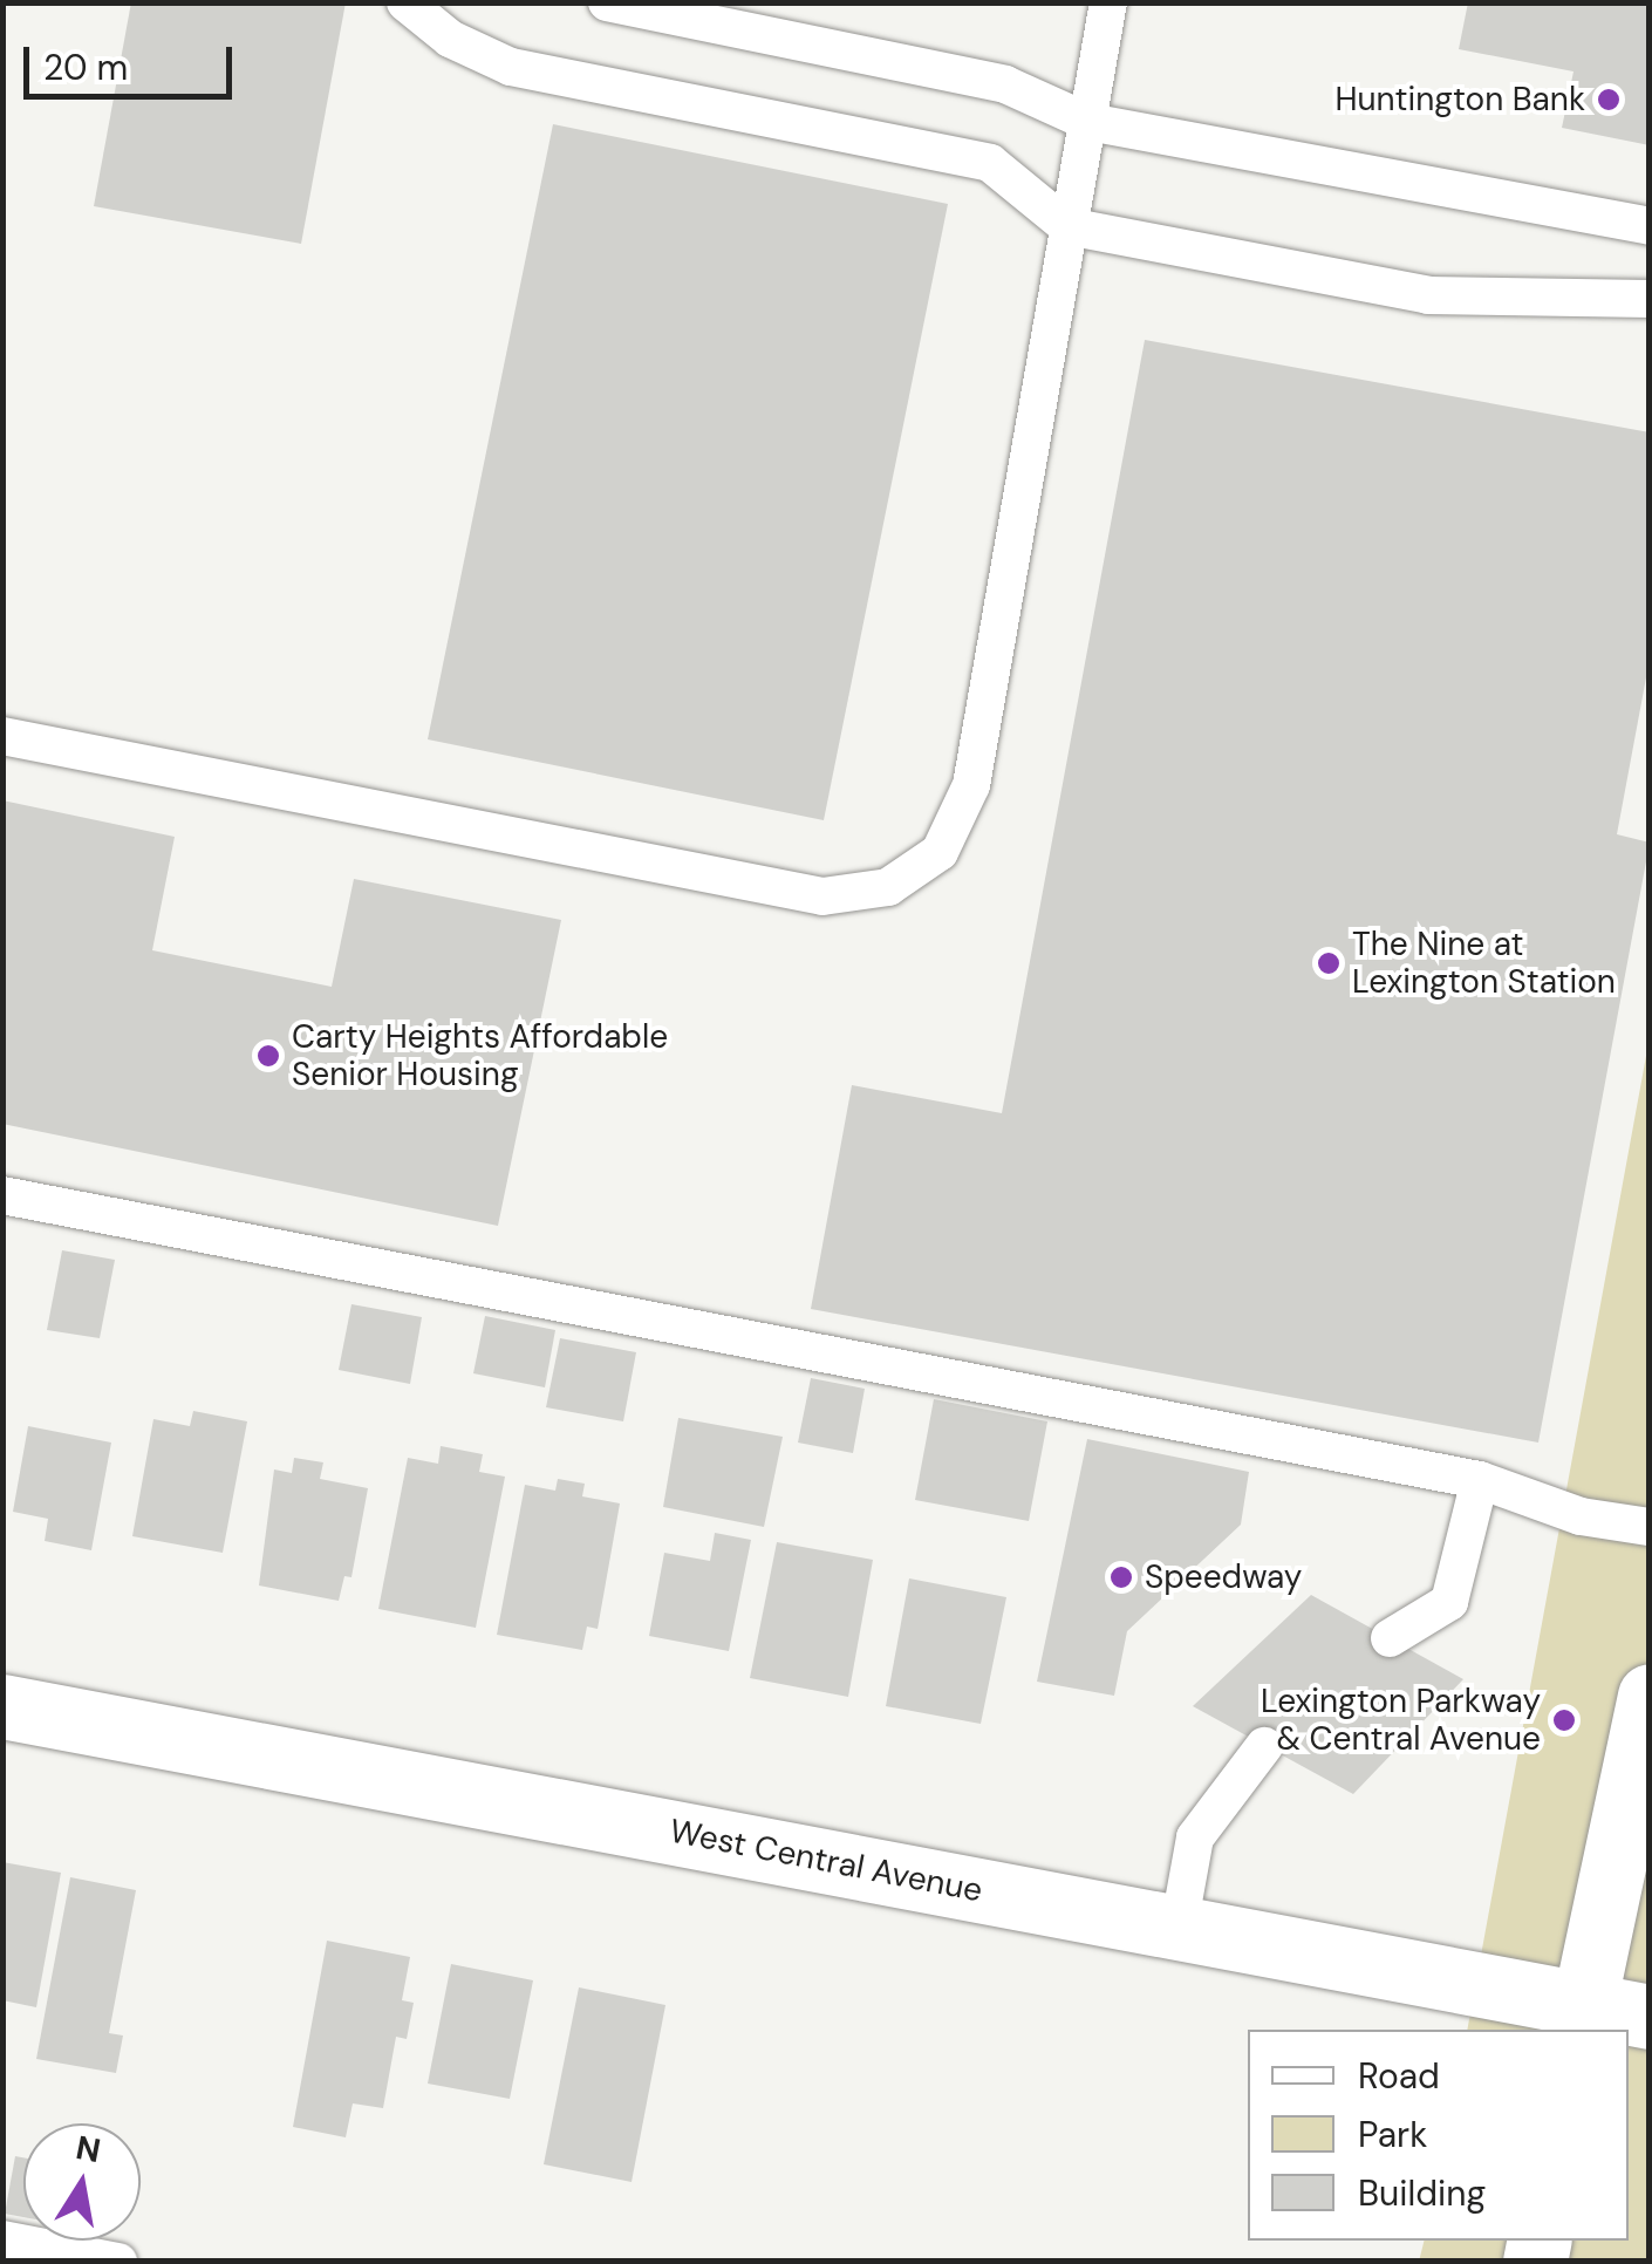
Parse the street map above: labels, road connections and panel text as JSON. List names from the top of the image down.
{
  "streets": {
    "street": ["West Central Avenue"]
  },
  "places": [
    "Huntington Bank",
    "The Nine at Lexington Station",
    "Carty Heights Affordable Senior Housing",
    "Speedway",
    "Lexington Parkway & Central Avenue"
  ],
  "legend": ["Road", "Park", "Building"],
  "scale_bar": "20 m",
  "north": "top"
}
